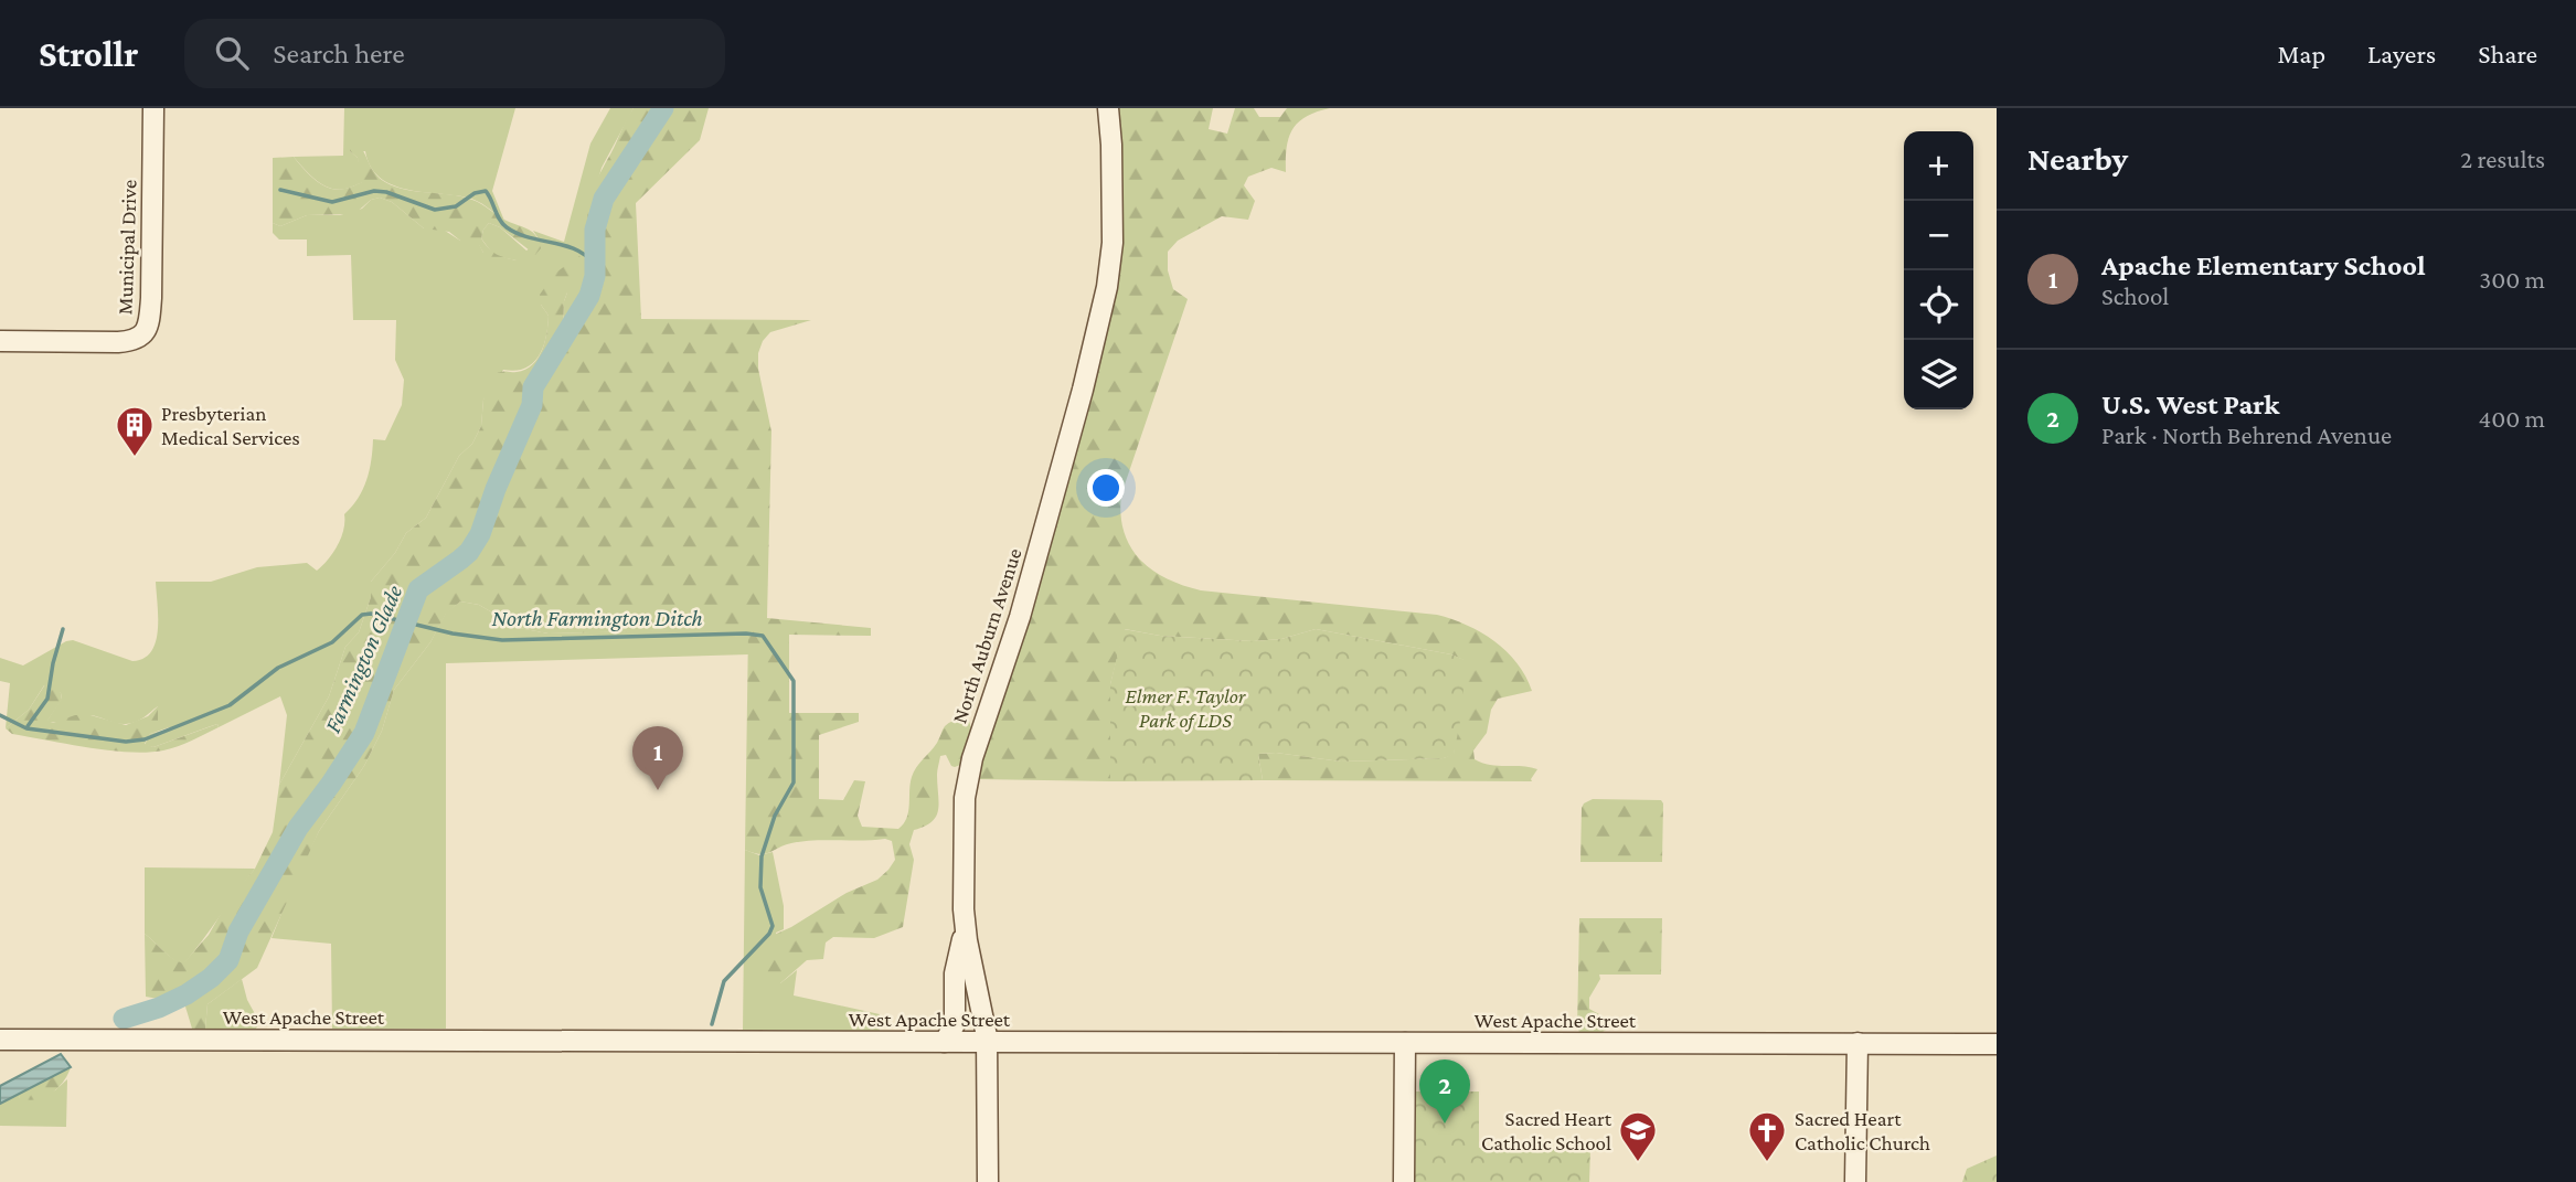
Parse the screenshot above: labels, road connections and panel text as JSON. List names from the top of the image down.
{
  "streets": {
    "main road": ["Municipal Drive", "North Auburn Avenue", "West Apache Street"]
  },
  "crossings": [
    ["North Auburn Avenue", "West Apache Street"]
  ],
  "water": ["North Farmington Ditch", "Farmington Glade"],
  "parks": ["Elmer F. Taylor Park of LDS"],
  "places": {
    "building": ["Presbyterian Medical Services"],
    "school or university": ["Sacred Heart Catholic School"],
    "church": ["Sacred Heart Catholic Church"]
  },
  "page": {
    "header": "Strollr",
    "search": "Search here",
    "nav": ["Map", "Layers", "Share"],
    "heading": ["Nearby", "2 results"],
    "map_buttons": ["+", "−"],
    "list": [
      {
        "mark": "1",
        "name": "Apache Elementary School",
        "note": "School",
        "value": "300 m"
      },
      {
        "mark": "2",
        "name": "U.S. West Park",
        "note": "Park · North Behrend Avenue",
        "value": "400 m"
      }
    ],
    "pins": ["1", "2"]
  }
}
